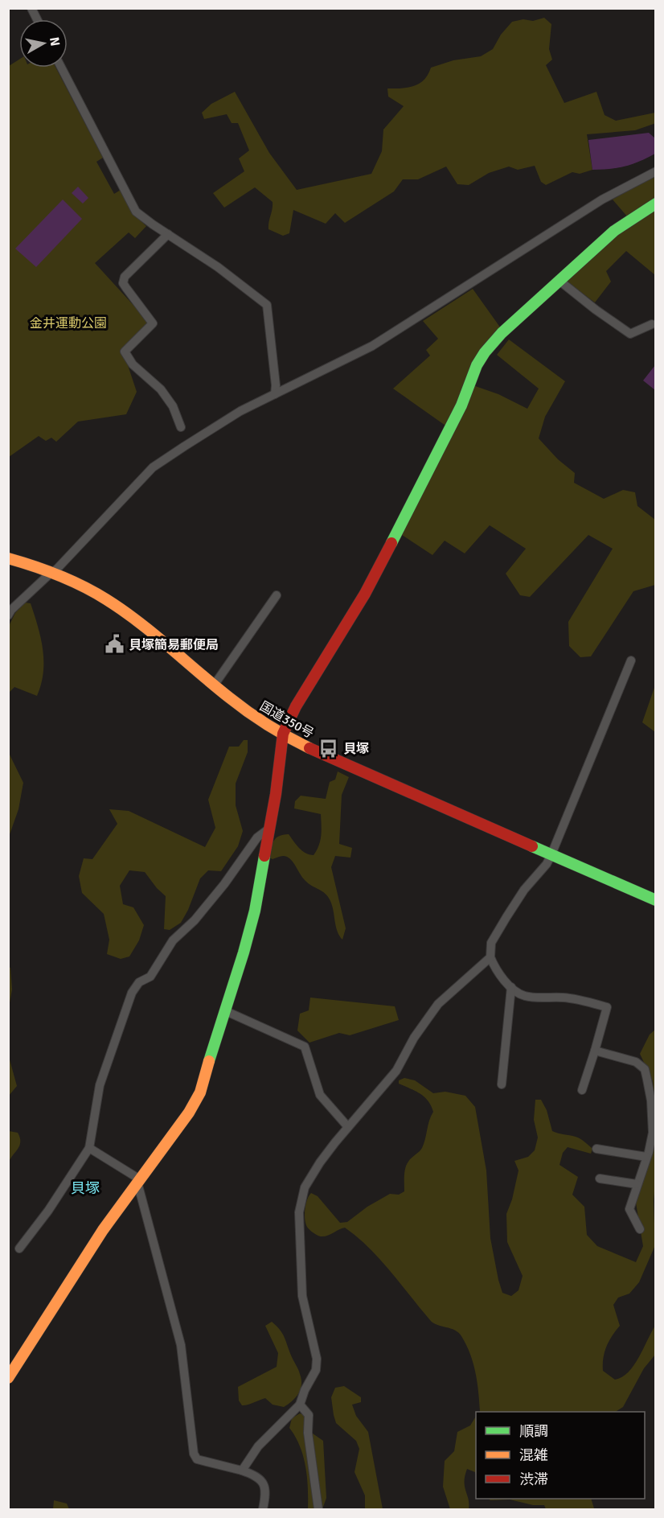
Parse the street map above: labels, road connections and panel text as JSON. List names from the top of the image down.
{
  "streets": {
    "main road": ["国道350号"]
  },
  "districts": ["貝塚"],
  "parks": ["金井運動公園"],
  "places": {
    "public building": ["貝塚簡易郵便局"],
    "bus stop": ["貝塚"]
  },
  "legend": ["順調", "混雑", "渋滞"],
  "north": "right"
}
